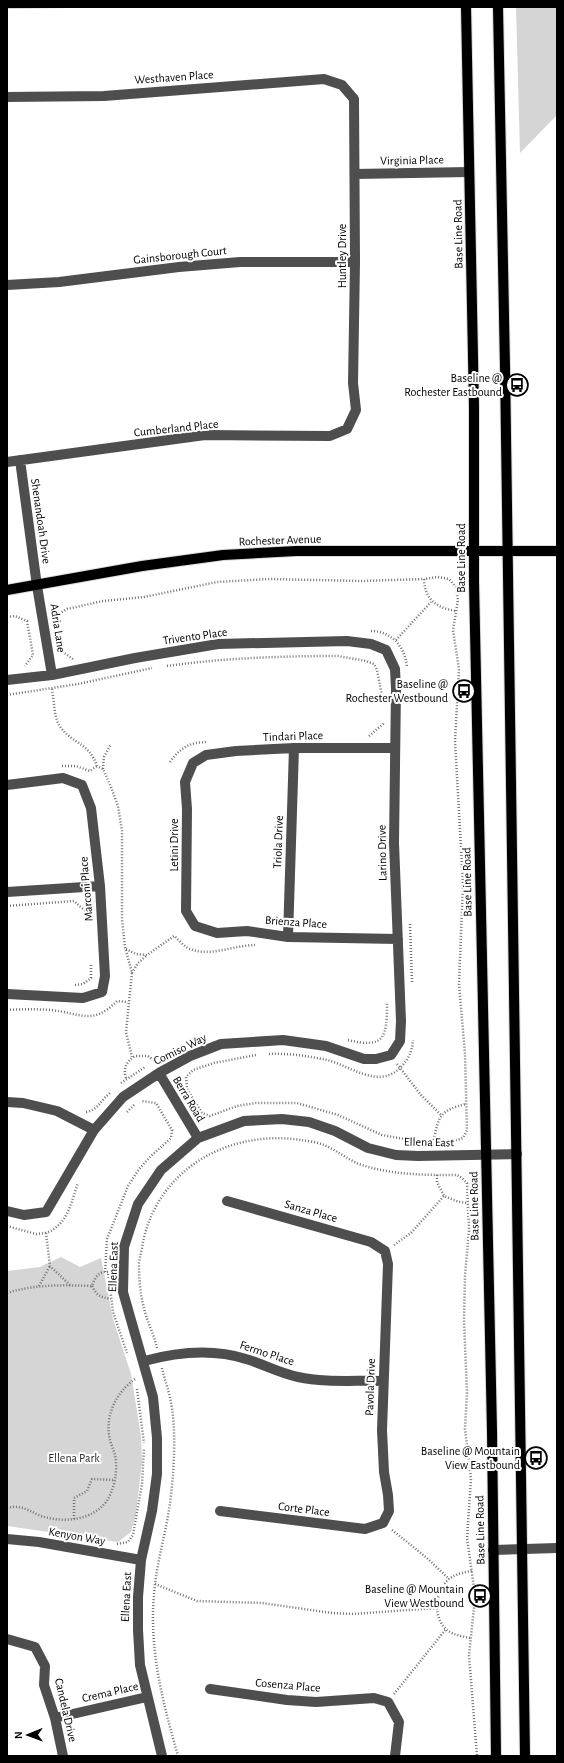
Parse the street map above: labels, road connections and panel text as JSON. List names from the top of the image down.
{
  "streets": {
    "main road": ["Base Line Road", "Rochester Avenue"],
    "street": [
      "Westhaven Place",
      "Virginia Place",
      "Gainsborough Court",
      "Huntley Drive",
      "Cumberland Place",
      "Shenandoah Drive",
      "Adria Lane",
      "Trivento Place",
      "Tindari Place",
      "Triola Drive",
      "Letini Drive",
      "Larino Drive",
      "Marconi Place",
      "Brienza Place",
      "Comiso Way",
      "Berra Road",
      "Ellena East",
      "Sanza Place",
      "Fermo Place",
      "Pavola Drive",
      "Corte Place",
      "Kenyon Way",
      "Cosenza Place",
      "Crema Place",
      "Candela Drive"
    ]
  },
  "crossings": [
    ["Westhaven Place", "Huntley Drive"],
    ["Virginia Place", "Base Line Road"],
    ["Virginia Place", "Huntley Drive"],
    ["Base Line Road", "Rochester Avenue"],
    ["Base Line Road", "Ellena East"],
    ["Gainsborough Court", "Huntley Drive"],
    ["Huntley Drive", "Cumberland Place"],
    ["Cumberland Place", "Shenandoah Drive"],
    ["Shenandoah Drive", "Rochester Avenue"],
    ["Shenandoah Drive", "Adria Lane"],
    ["Rochester Avenue", "Adria Lane"],
    ["Adria Lane", "Trivento Place"],
    ["Trivento Place", "Larino Drive"],
    ["Tindari Place", "Triola Drive"],
    ["Tindari Place", "Letini Drive"],
    ["Tindari Place", "Larino Drive"],
    ["Triola Drive", "Brienza Place"],
    ["Letini Drive", "Brienza Place"],
    ["Larino Drive", "Brienza Place"],
    ["Larino Drive", "Comiso Way"],
    ["Comiso Way", "Berra Road"],
    ["Berra Road", "Ellena East"],
    ["Ellena East", "Fermo Place"],
    ["Ellena East", "Kenyon Way"],
    ["Ellena East", "Crema Place"],
    ["Sanza Place", "Pavola Drive"],
    ["Fermo Place", "Pavola Drive"],
    ["Pavola Drive", "Corte Place"],
    ["Crema Place", "Candela Drive"]
  ],
  "parks": ["Ellena Park"],
  "places": {
    "bus stop": [
      "Baseline @ Rochester Eastbound",
      "Baseline @ Rochester Westbound",
      "Baseline @ Mountain View Eastbound",
      "Baseline @ Mountain View Westbound"
    ]
  },
  "north": "left"
}
